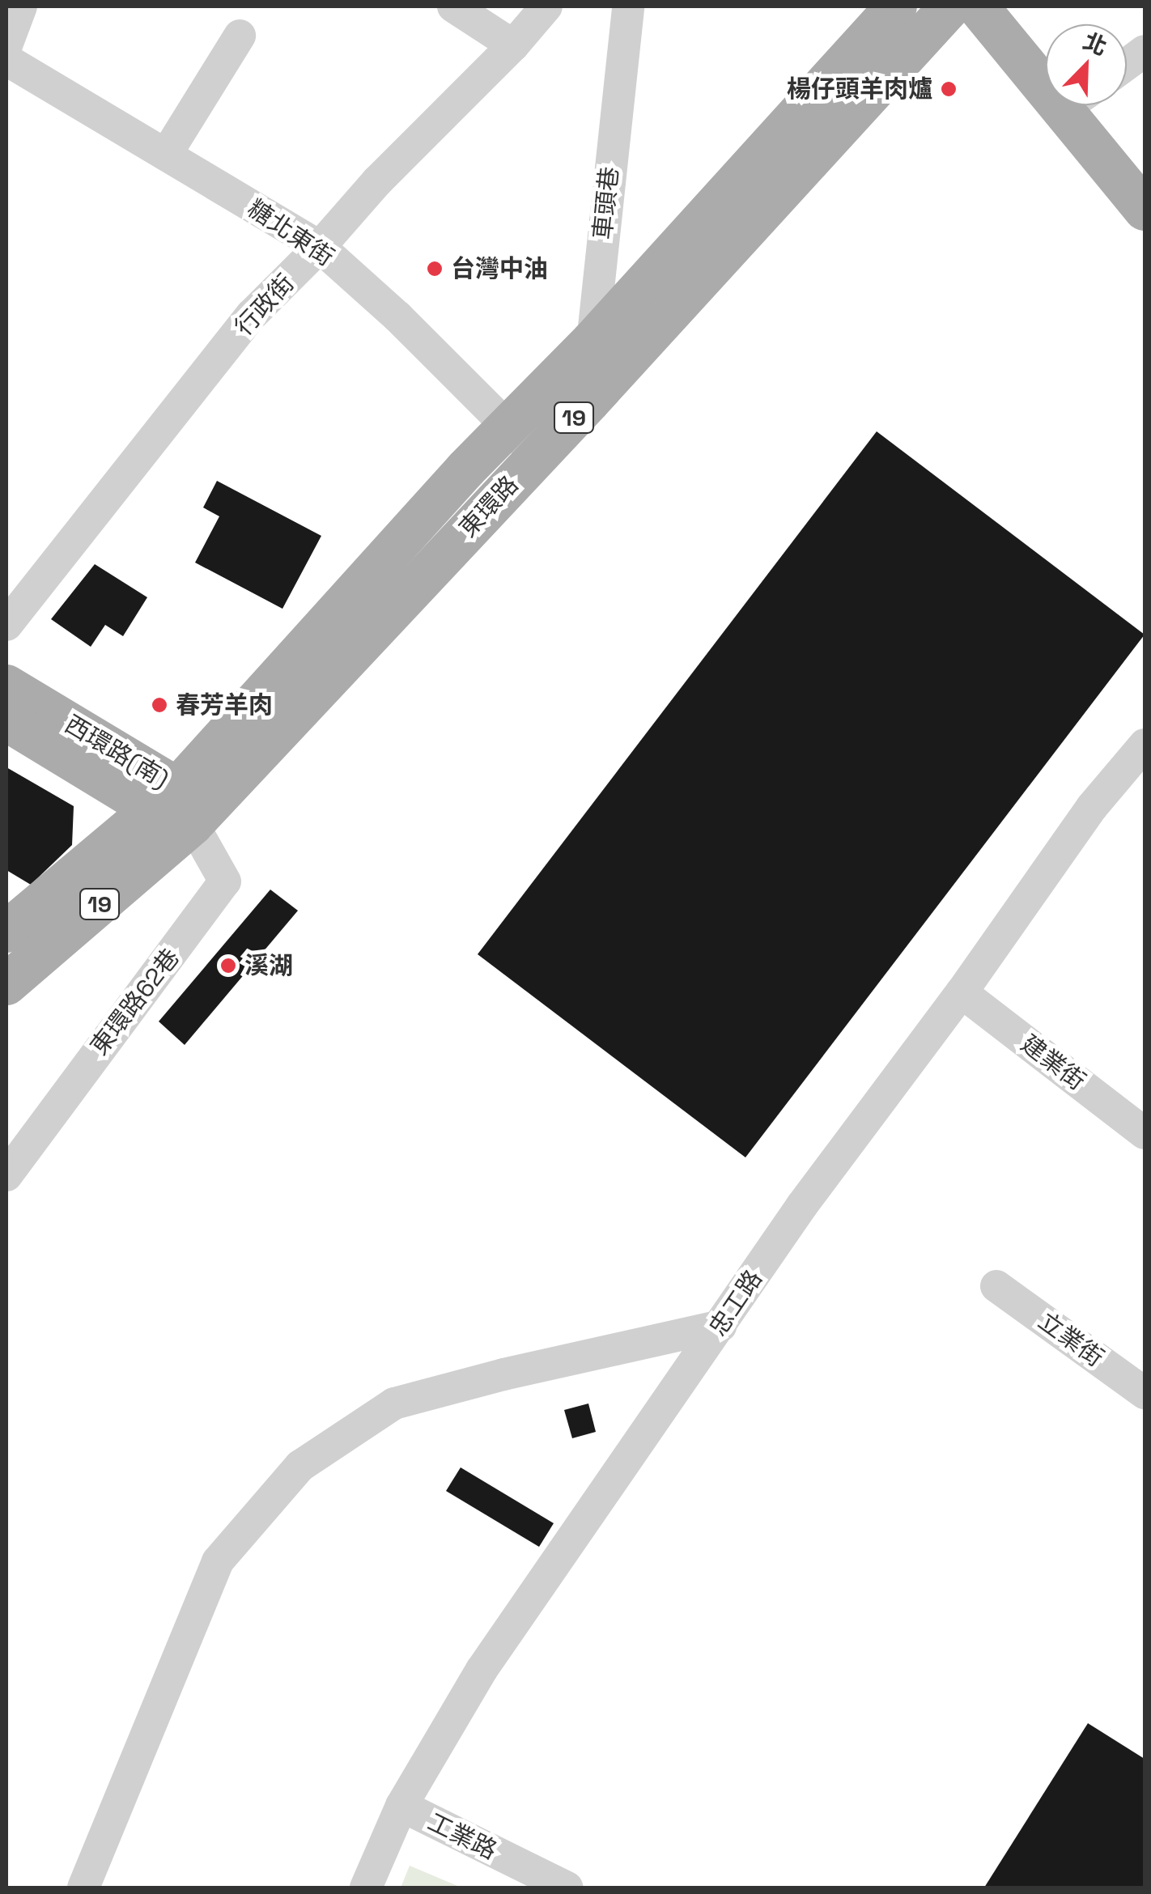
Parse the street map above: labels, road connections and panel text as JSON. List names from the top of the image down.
{
  "streets": {
    "main road": ["19", "東環路", "西環路(南)"],
    "street": [
      "車頭巷",
      "糖北東街",
      "行政街",
      "東環路62巷",
      "建業街",
      "忠工路",
      "立業街",
      "工業路"
    ]
  },
  "crossings": [
    ["車頭巷", "東環路"],
    ["糖北東街", "行政街"],
    ["糖北東街", "東環路"],
    ["東環路", "西環路(南)"],
    ["東環路", "東環路62巷"],
    ["西環路(南)", "東環路62巷"],
    ["建業街", "忠工路"],
    ["忠工路", "工業路"]
  ],
  "places": [
    "楊仔頭羊肉爐",
    "台灣中油",
    "春芳羊肉",
    "溪湖"
  ],
  "north": "top right"
}
